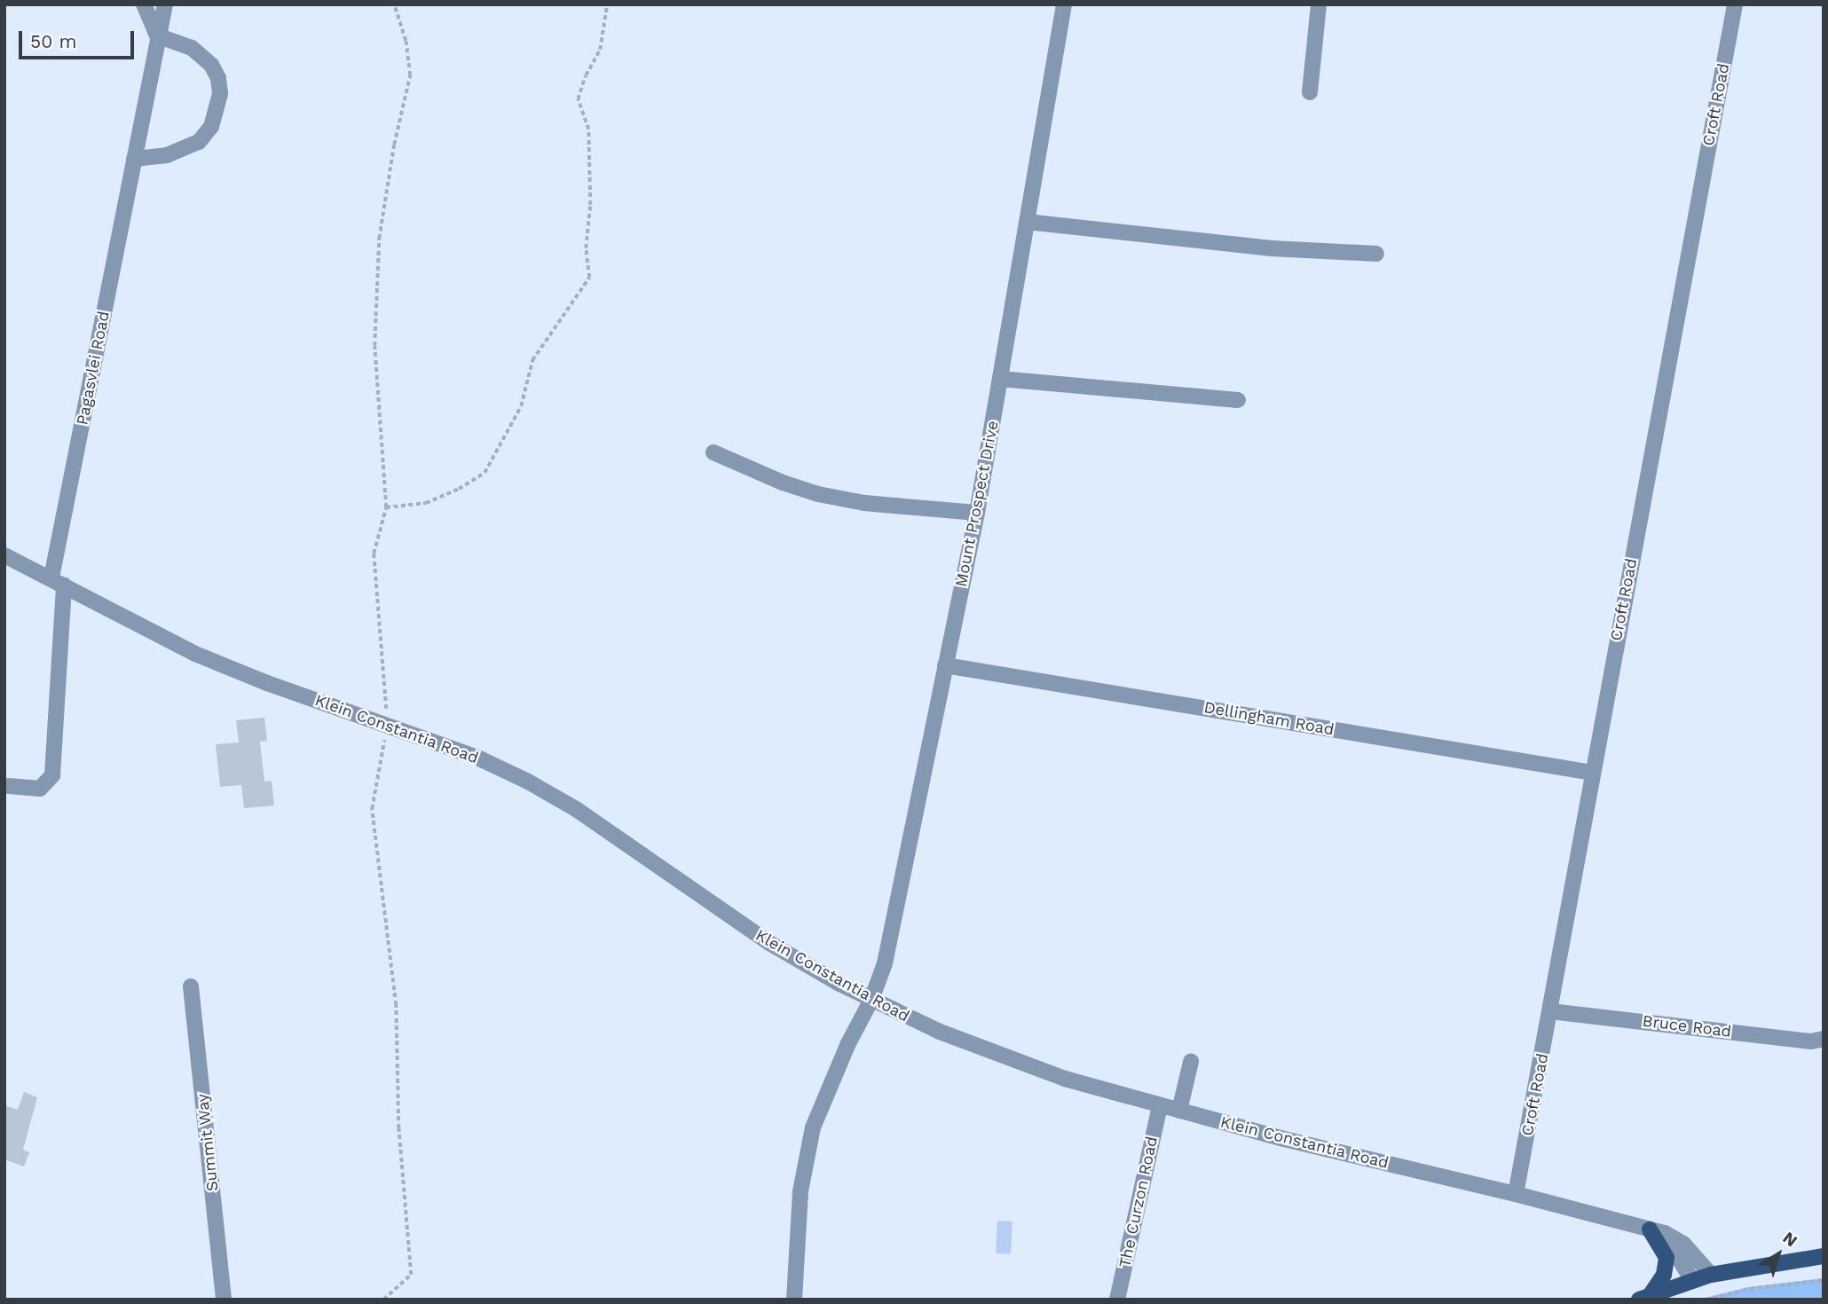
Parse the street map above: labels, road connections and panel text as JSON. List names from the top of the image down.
{
  "streets": {
    "street": [
      "Croft Road",
      "Pagasvlei Road",
      "Mount Prospect Drive",
      "Dellingham Road",
      "Klein Constantia Road",
      "Bruce Road",
      "Summit Way",
      "The Curzon Road"
    ]
  },
  "crossings": [
    ["Croft Road", "Dellingham Road"],
    ["Croft Road", "Klein Constantia Road"],
    ["Croft Road", "Bruce Road"],
    ["Pagasvlei Road", "Klein Constantia Road"],
    ["Mount Prospect Drive", "Dellingham Road"],
    ["Mount Prospect Drive", "Klein Constantia Road"],
    ["Klein Constantia Road", "The Curzon Road"]
  ],
  "scale_bar": "50 m",
  "north": "top right"
}
